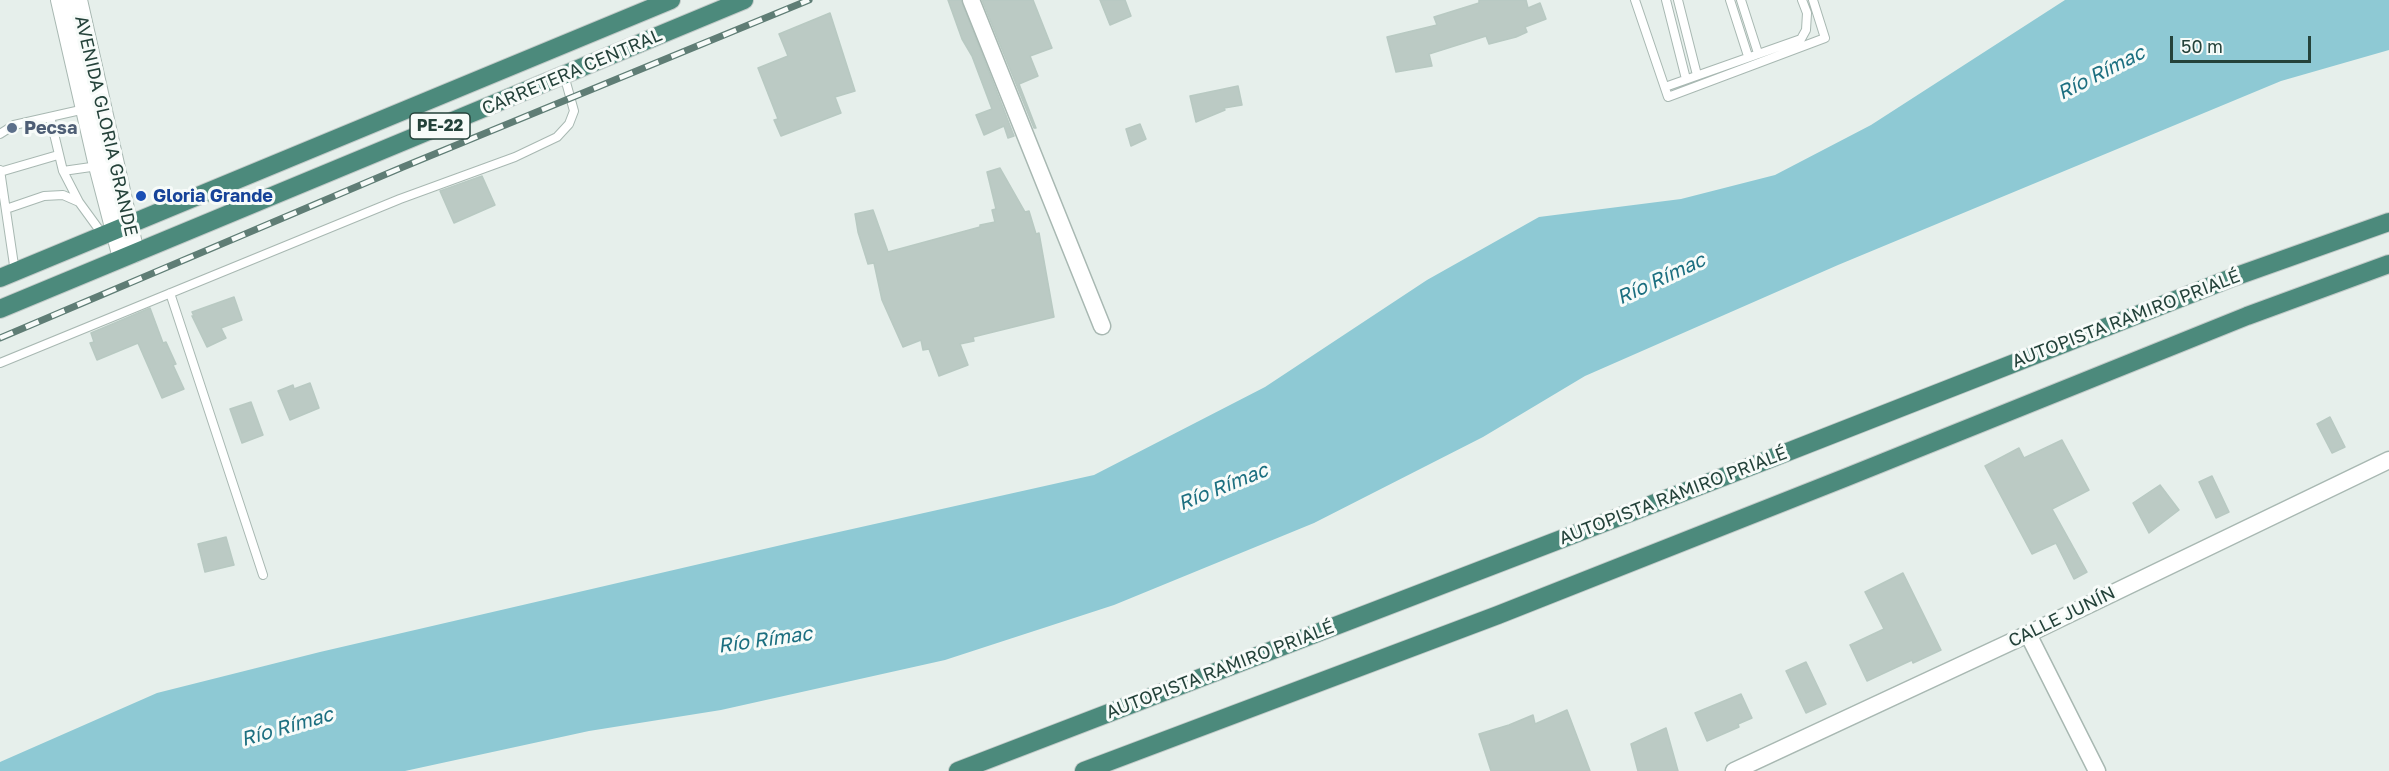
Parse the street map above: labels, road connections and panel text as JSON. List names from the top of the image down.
{
  "streets": {
    "highway": ["CARRETERA CENTRAL", "PE-22", "AUTOPISTA RAMIRO PRIALÉ"],
    "street": ["AVENIDA GLORIA GRANDE", "CALLE JUNÍN"]
  },
  "crossings": [
    ["CARRETERA CENTRAL", "AVENIDA GLORIA GRANDE"]
  ],
  "water": ["Río Rímac"],
  "places": ["Pecsa", "Gloria Grande"],
  "scale_bar": "50 m"
}
